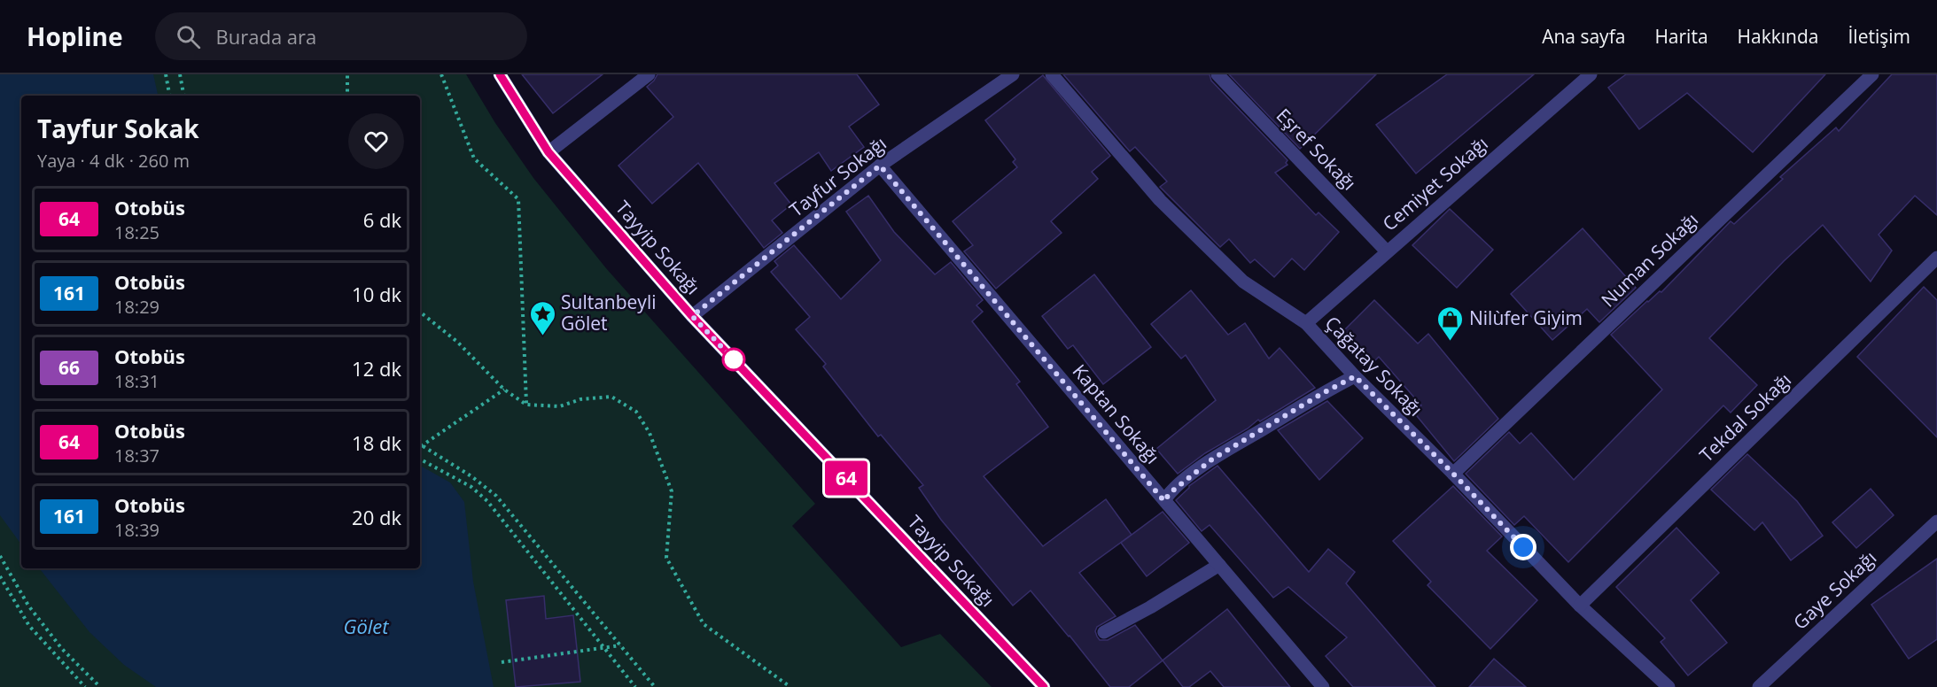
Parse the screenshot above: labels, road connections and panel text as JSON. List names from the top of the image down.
{
  "streets": {
    "street": [
      "Eşref Sokağı",
      "Tayfur Sokağı",
      "Cemiyet Sokağı",
      "Tayyip Sokağı",
      "Numan Sokağı",
      "Çağatay Sokağı",
      "Kaptan Sokağı",
      "Tekdal Sokağı",
      "Gaye Sokağı"
    ]
  },
  "crossings": [
    ["Eşref Sokağı", "Cemiyet Sokağı"],
    ["Tayfur Sokağı", "Tayyip Sokağı"],
    ["Tayfur Sokağı", "Kaptan Sokağı"],
    ["Cemiyet Sokağı", "Çağatay Sokağı"],
    ["Numan Sokağı", "Çağatay Sokağı"],
    ["Çağatay Sokağı", "Tekdal Sokağı"]
  ],
  "water": ["Gölet"],
  "places": {
    "place": ["Sultanbeyli Gölet"],
    "shop": ["Nilùfer Giyim"]
  },
  "lines": ["bus line 64"],
  "page": {
    "header": "Hopline",
    "search": "Burada ara",
    "nav": [
      "Ana sayfa",
      "Harita",
      "Hakkında",
      "İletişim"
    ],
    "on_map": "64",
    "heading": ["Tayfur Sokak", "Yaya · 4 dk · 260 m"],
    "list": [
      {
        "mark": "64",
        "name": "Otobüs",
        "note": "18:25",
        "value": "6 dk"
      },
      {
        "mark": "161",
        "name": "Otobüs",
        "note": "18:29",
        "value": "10 dk"
      },
      {
        "mark": "66",
        "name": "Otobüs",
        "note": "18:31",
        "value": "12 dk"
      },
      {
        "mark": "64",
        "name": "Otobüs",
        "note": "18:37",
        "value": "18 dk"
      },
      {
        "mark": "161",
        "name": "Otobüs",
        "note": "18:39",
        "value": "20 dk"
      }
    ]
  }
}
